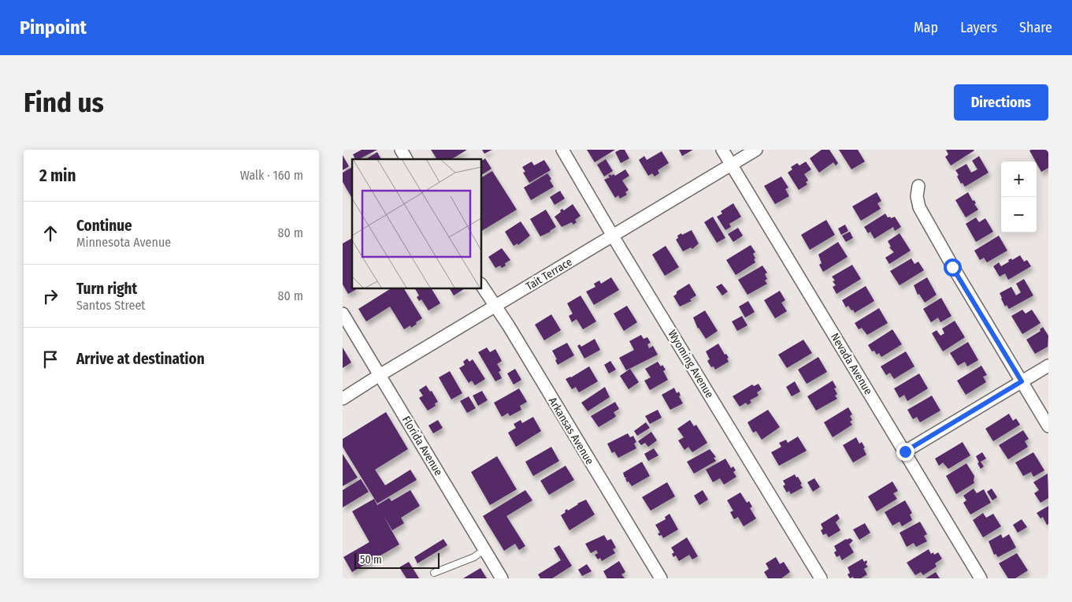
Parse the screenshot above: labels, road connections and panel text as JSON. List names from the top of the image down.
{
  "streets": {
    "street": [
      "Tait Terrace",
      "Wyoming Avenue",
      "Nevada Avenue",
      "Arkansas Avenue",
      "Florida Avenue"
    ]
  },
  "crossings": [
    ["Tait Terrace", "Wyoming Avenue"],
    ["Tait Terrace", "Nevada Avenue"],
    ["Tait Terrace", "Arkansas Avenue"],
    ["Tait Terrace", "Florida Avenue"]
  ],
  "scale_bar": "50 m",
  "page": {
    "header": "Pinpoint",
    "nav": ["Map", "Layers", "Share"],
    "buttons": "Directions",
    "title": "Find us",
    "heading": ["2 min", "Walk · 160 m"],
    "map_buttons": ["+", "−"],
    "list": [
      ["Continue", "Minnesota Avenue", "80 m"],
      ["Turn right", "Santos Street", "80 m"],
      "Arrive at destination"
    ],
    "scale": "50 m"
  }
}
